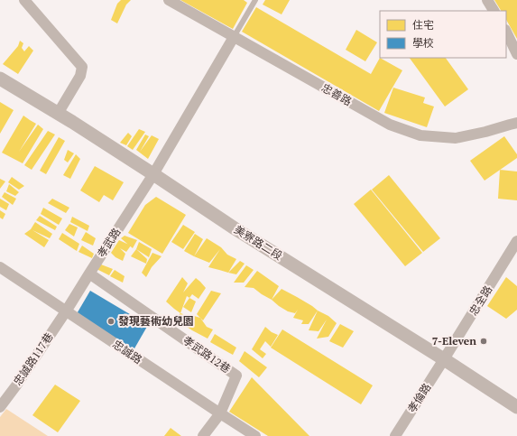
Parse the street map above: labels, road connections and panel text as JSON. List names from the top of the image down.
{
  "streets": {
    "street": [
      "忠善路",
      "孝武路",
      "美寮路二段",
      "忠全路",
      "忠誠路",
      "孝武路12巷",
      "忠誠路117巷",
      "孝倫路"
    ]
  },
  "crossings": [
    ["忠善路", "孝武路"],
    ["孝武路", "美寮路二段"],
    ["孝武路", "忠誠路"],
    ["孝武路", "孝武路12巷"],
    ["孝武路", "忠誠路117巷"],
    ["美寮路二段", "忠全路"],
    ["美寮路二段", "孝倫路"],
    ["忠全路", "孝倫路"],
    ["忠誠路", "孝武路12巷"],
    ["忠誠路", "忠誠路117巷"]
  ],
  "places": ["發現藝術幼兒園", "7-Eleven"],
  "legend": ["住宅", "學校"]
}
